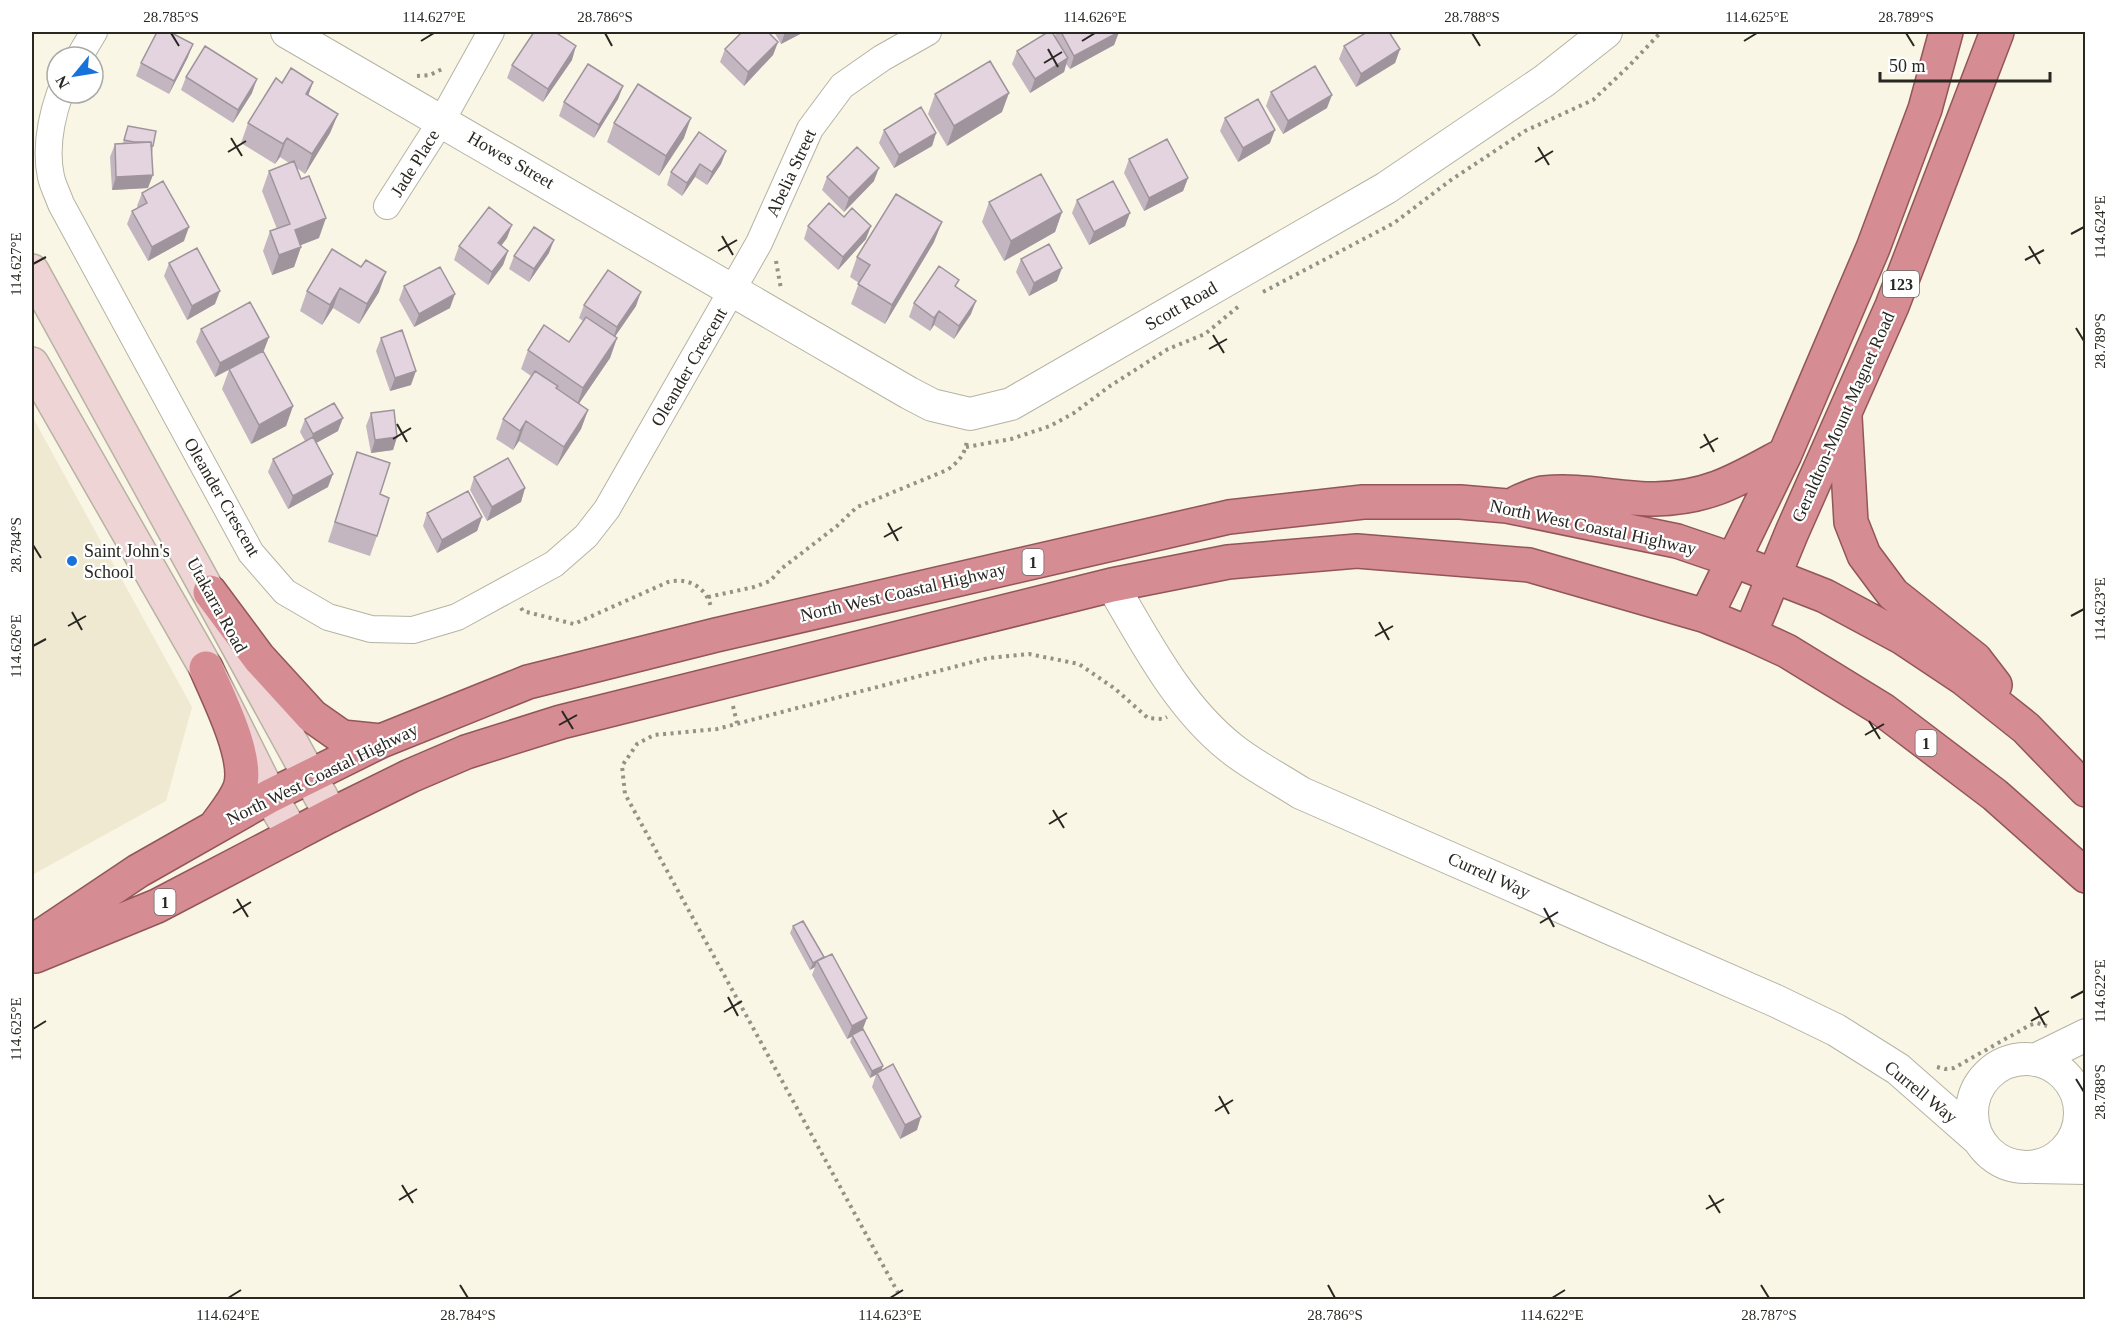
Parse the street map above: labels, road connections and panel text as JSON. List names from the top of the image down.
{
  "streets": {
    "highway": [
      "123",
      "Geraldton-Mount Magnet Road",
      "North West Coastal Highway",
      "1"
    ],
    "main road": ["Utakarra Road"],
    "street": [
      "Howes Street",
      "Jade Place",
      "Abelia Street",
      "Scott Road",
      "Oleander Crescent",
      "Currell Way"
    ]
  },
  "crossings": [
    ["Howes Street", "Jade Place"],
    ["Howes Street", "Abelia Street"],
    ["Howes Street", "Scott Road"],
    ["Howes Street", "Oleander Crescent"],
    ["Abelia Street", "Scott Road"],
    ["Abelia Street", "Oleander Crescent"],
    ["123", "North West Coastal Highway"],
    ["123", "1"],
    ["Scott Road", "Oleander Crescent"],
    ["Geraldton-Mount Magnet Road", "North West Coastal Highway"],
    ["Geraldton-Mount Magnet Road", "1"],
    ["North West Coastal Highway", "Utakarra Road"],
    ["1", "Utakarra Road"],
    ["1", "Currell Way"]
  ],
  "places": ["Saint John's School"],
  "scale_bar": "50 m",
  "north": "bottom left",
  "coordinates": [
    "28.785°S",
    "114.627°E",
    "28.786°S",
    "114.626°E",
    "28.788°S",
    "114.625°E",
    "28.789°S",
    "114.624°E",
    "28.784°S",
    "114.623°E",
    "114.622°E",
    "28.787°S"
  ]
}
